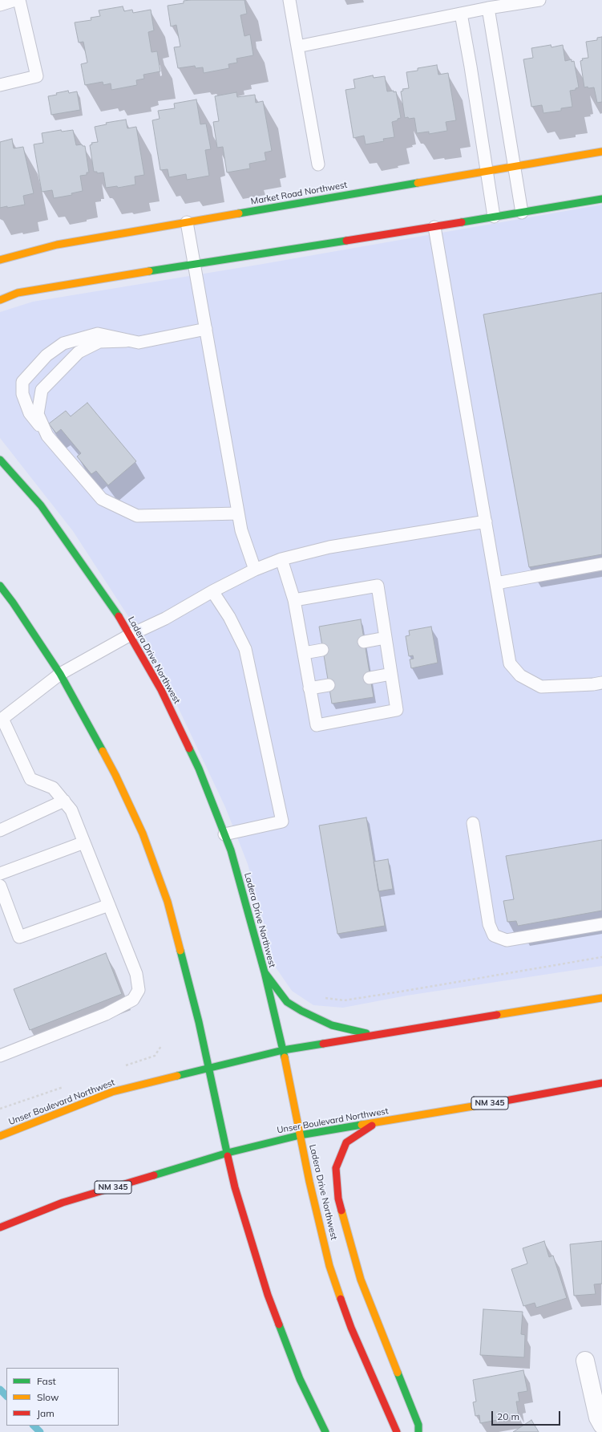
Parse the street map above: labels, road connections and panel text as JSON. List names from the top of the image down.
{
  "streets": {
    "main road": [
      "Market Road Northwest",
      "Ladera Drive Northwest",
      "Unser Boulevard Northwest",
      "NM 345"
    ]
  },
  "crossings": [
    ["Ladera Drive Northwest", "Unser Boulevard Northwest"]
  ],
  "legend": ["Fast", "Slow", "Jam"],
  "scale_bar": "20 m"
}
